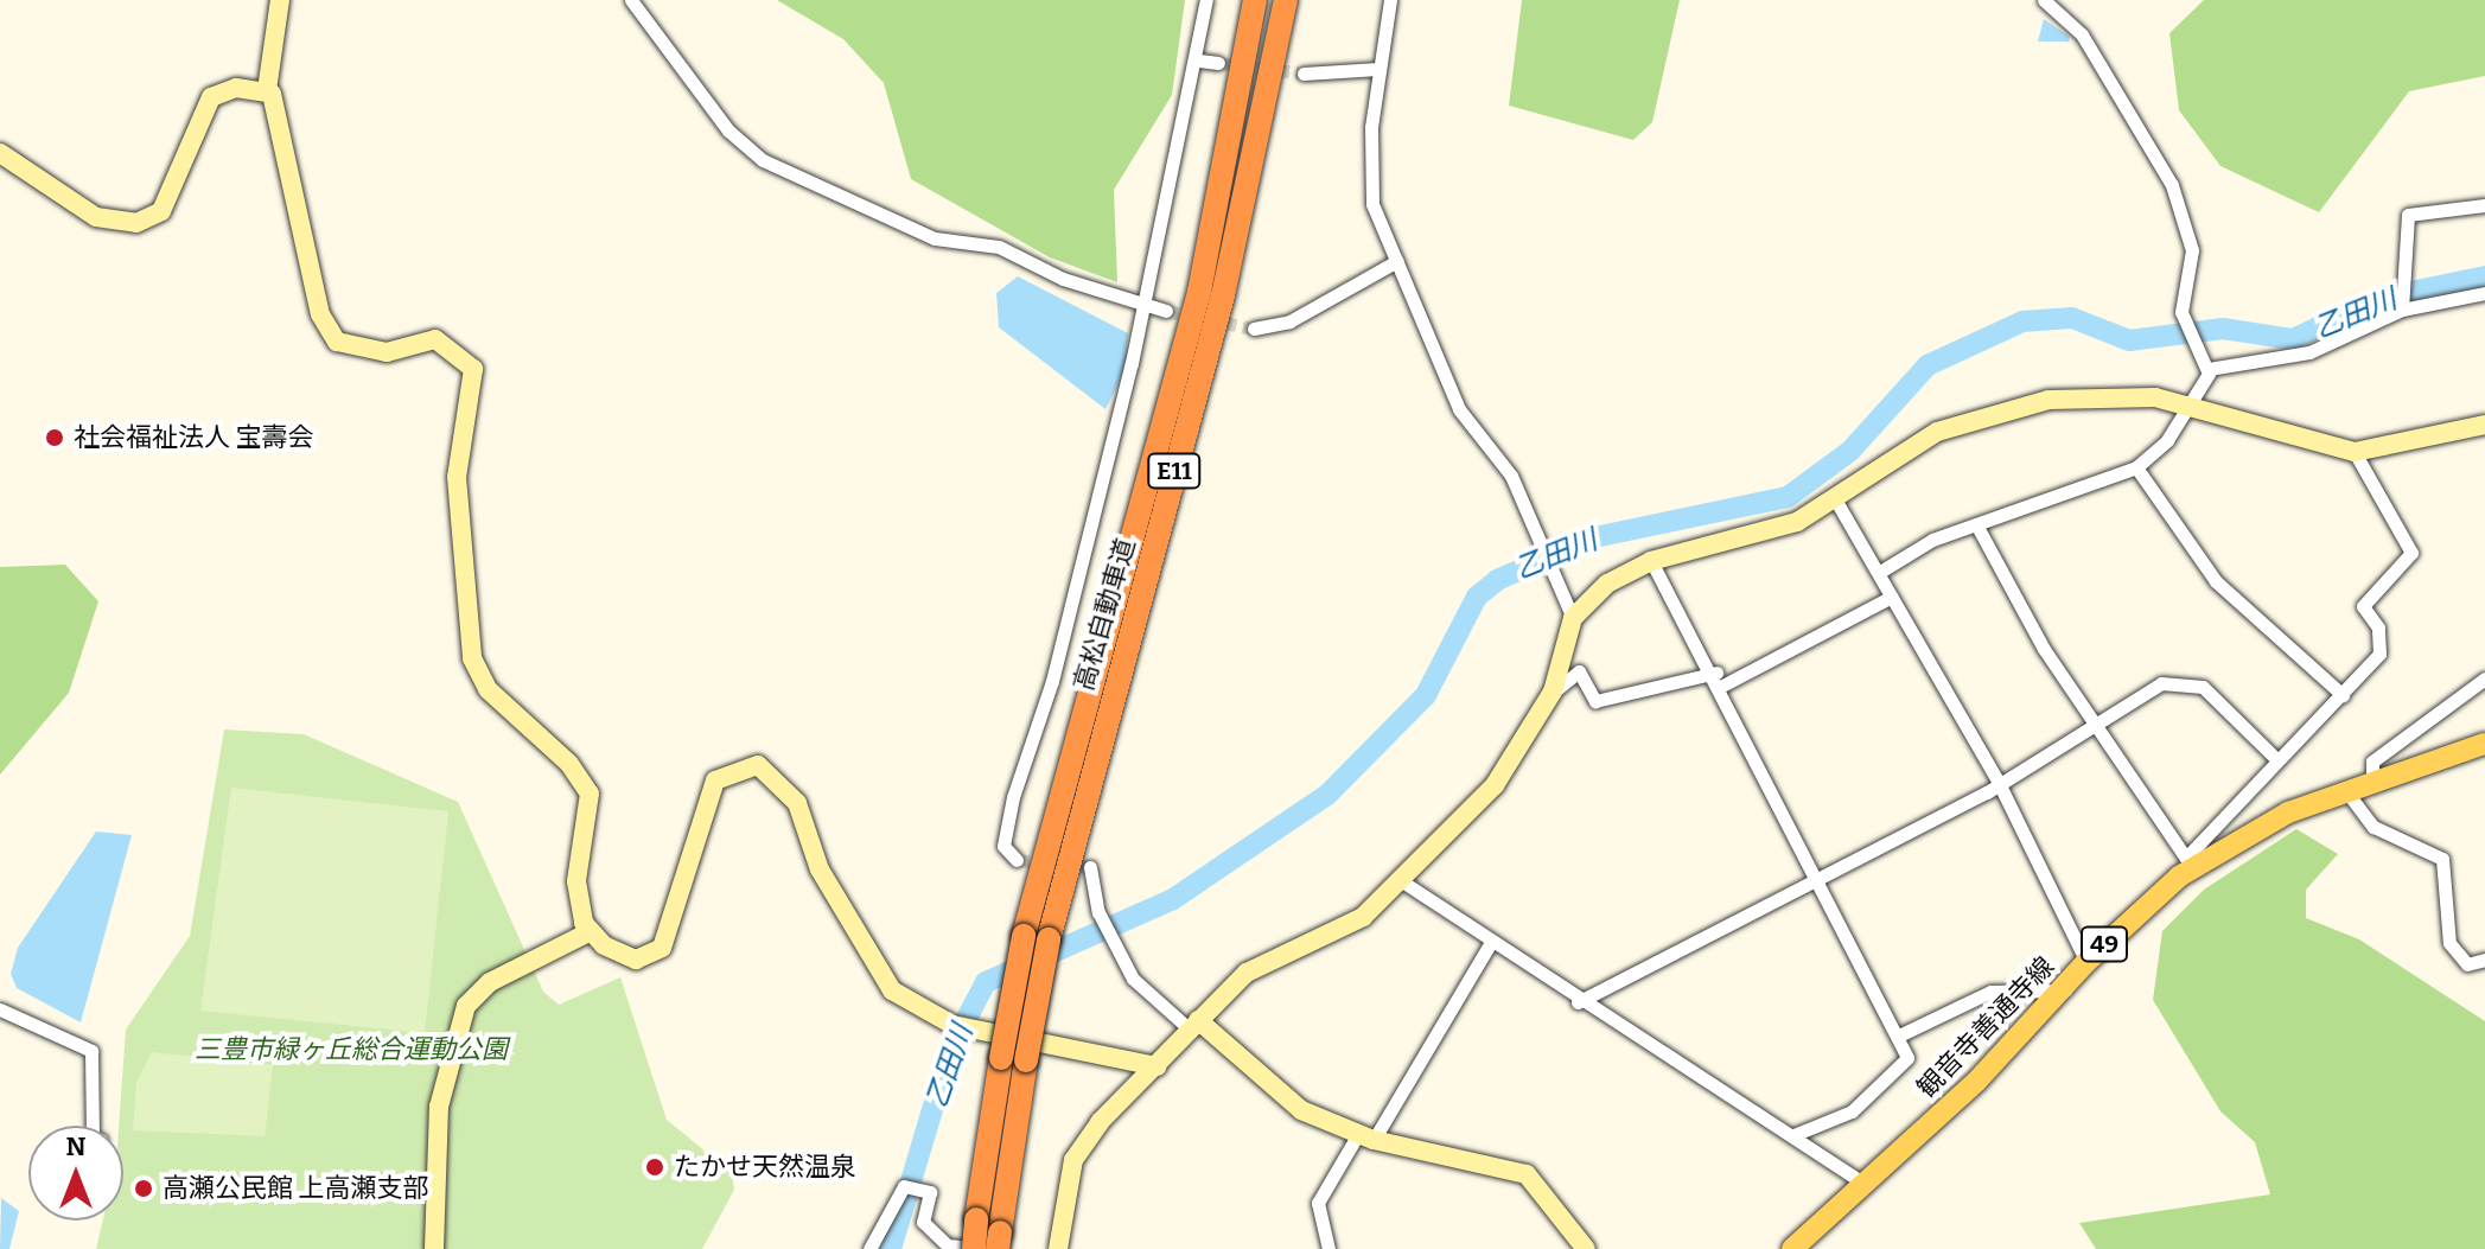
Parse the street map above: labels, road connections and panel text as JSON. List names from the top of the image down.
{
  "streets": {
    "highway": ["E11", "高松自動車道"],
    "main road": ["49", "観音寺善通寺線"]
  },
  "water": ["乙田川"],
  "parks": ["三豊市緑ヶ丘総合運動公園"],
  "places": ["社会福祉法人 宝壽会", "たかせ天然温泉", "高瀬公民館 上高瀬支部"],
  "north": "top"
}
